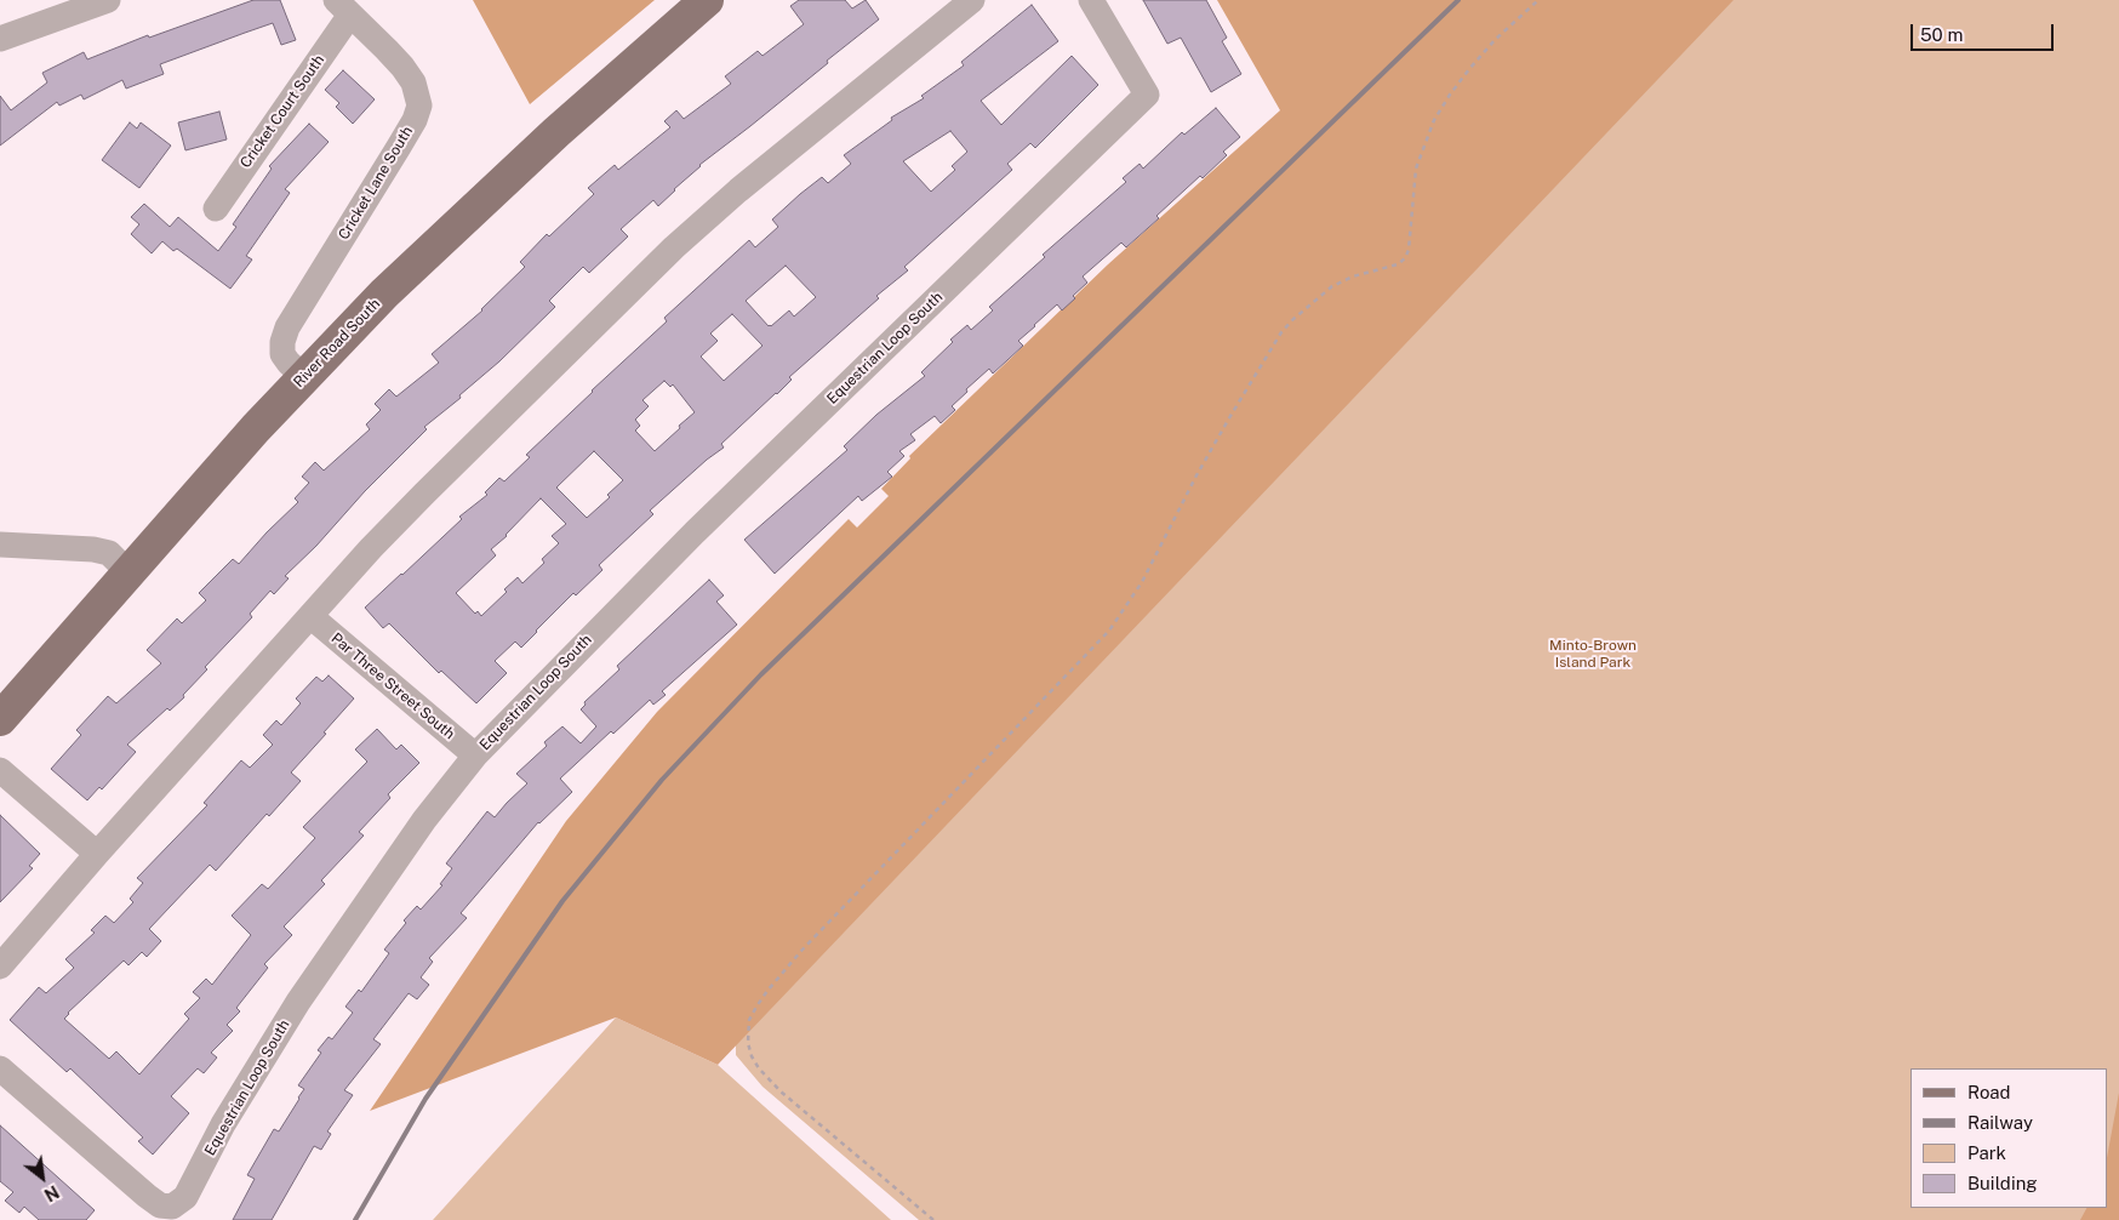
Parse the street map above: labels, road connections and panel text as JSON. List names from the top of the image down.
{
  "streets": {
    "main road": ["River Road South"],
    "street": [
      "Cricket Court South",
      "Cricket Lane South",
      "Equestrian Loop South",
      "Par Three Street South"
    ]
  },
  "crossings": [
    ["Cricket Court South", "Cricket Lane South"],
    ["Cricket Lane South", "River Road South"],
    ["Equestrian Loop South", "Par Three Street South"]
  ],
  "parks": ["Minto-Brown Island Park"],
  "legend": [
    "Road",
    "Railway",
    "Park",
    "Building"
  ],
  "scale_bar": "50 m",
  "north": "bottom right"
}
